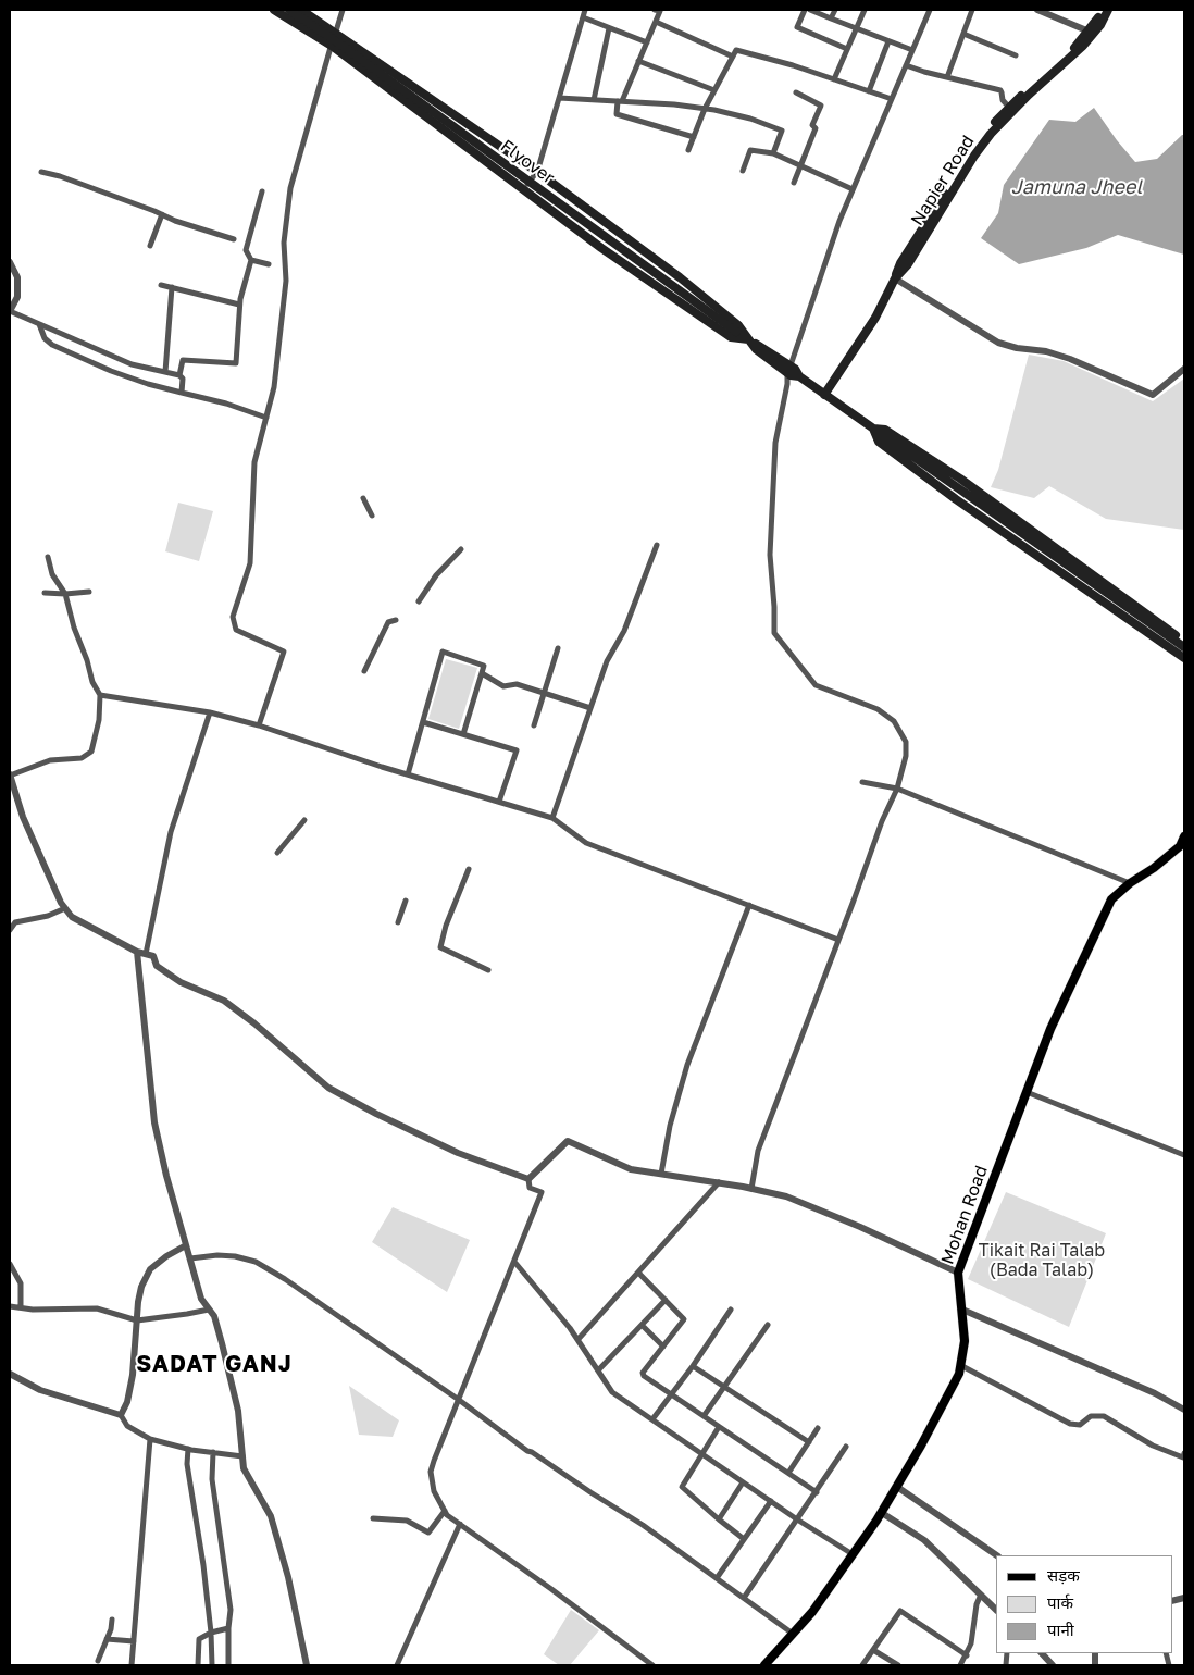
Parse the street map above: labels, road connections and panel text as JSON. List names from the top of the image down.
{
  "streets": {
    "main road": ["Flyover", "Napier Road", "Mohan Road"]
  },
  "districts": ["SADAT GANJ"],
  "water": ["Jamuna Jheel"],
  "parks": ["Tikait Rai Talab (Bada Talab)"],
  "legend": ["सड़क", "पार्क", "पानी"]
}
